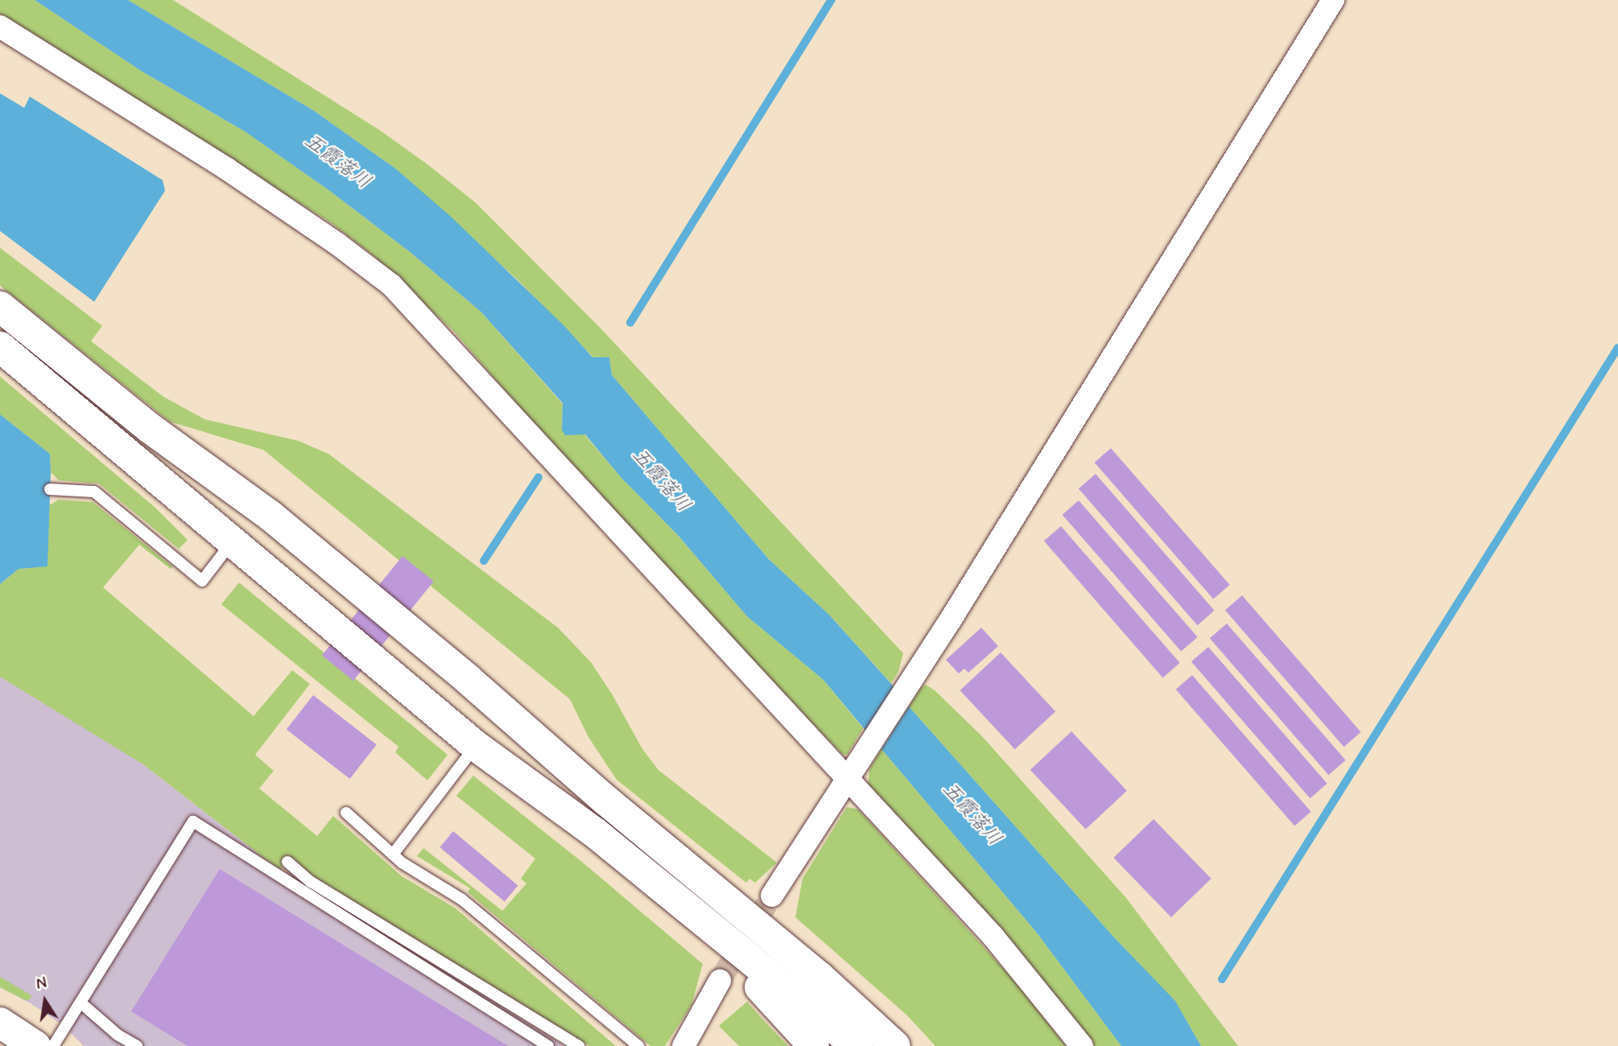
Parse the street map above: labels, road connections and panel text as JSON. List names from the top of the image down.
{
  "water": ["五霞落川"],
  "north": "top"
}
